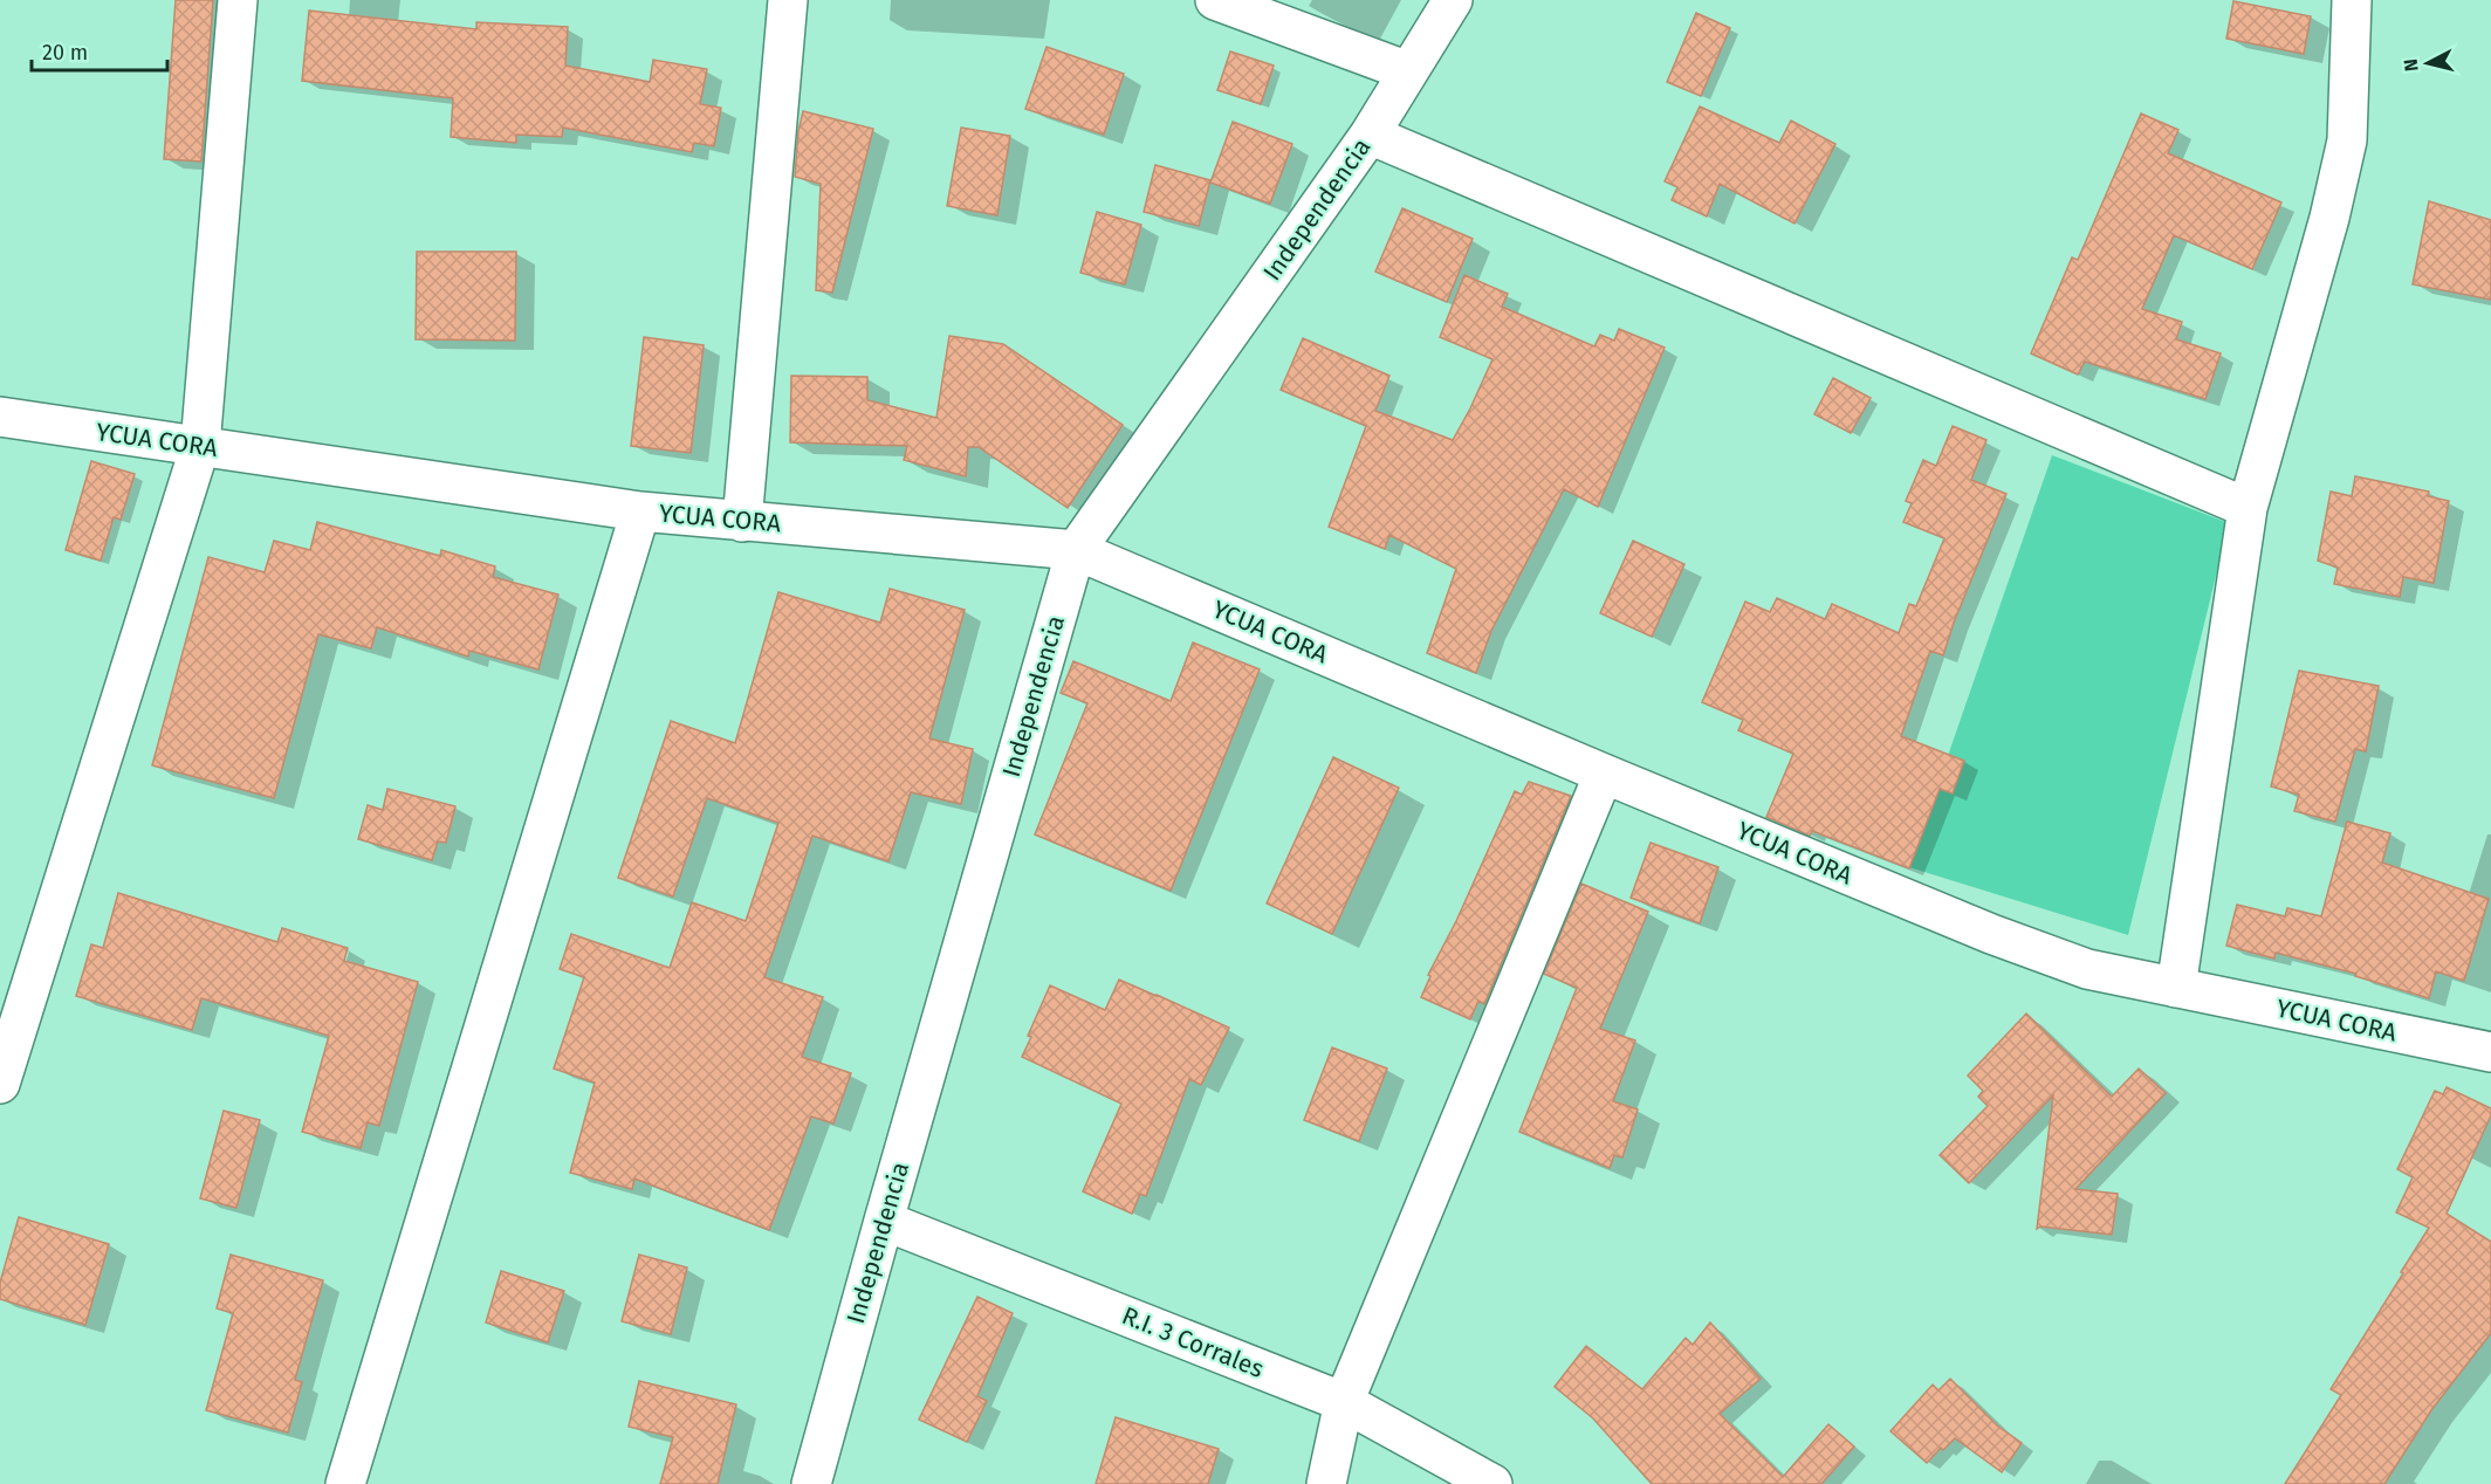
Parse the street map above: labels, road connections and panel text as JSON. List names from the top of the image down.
{
  "streets": {
    "street": ["Independencia", "YCUA CORA", "R.I. 3 Corrales"]
  },
  "crossings": [
    ["Independencia", "YCUA CORA"],
    ["Independencia", "R.I. 3 Corrales"]
  ],
  "scale_bar": "20 m",
  "north": "left"
}
